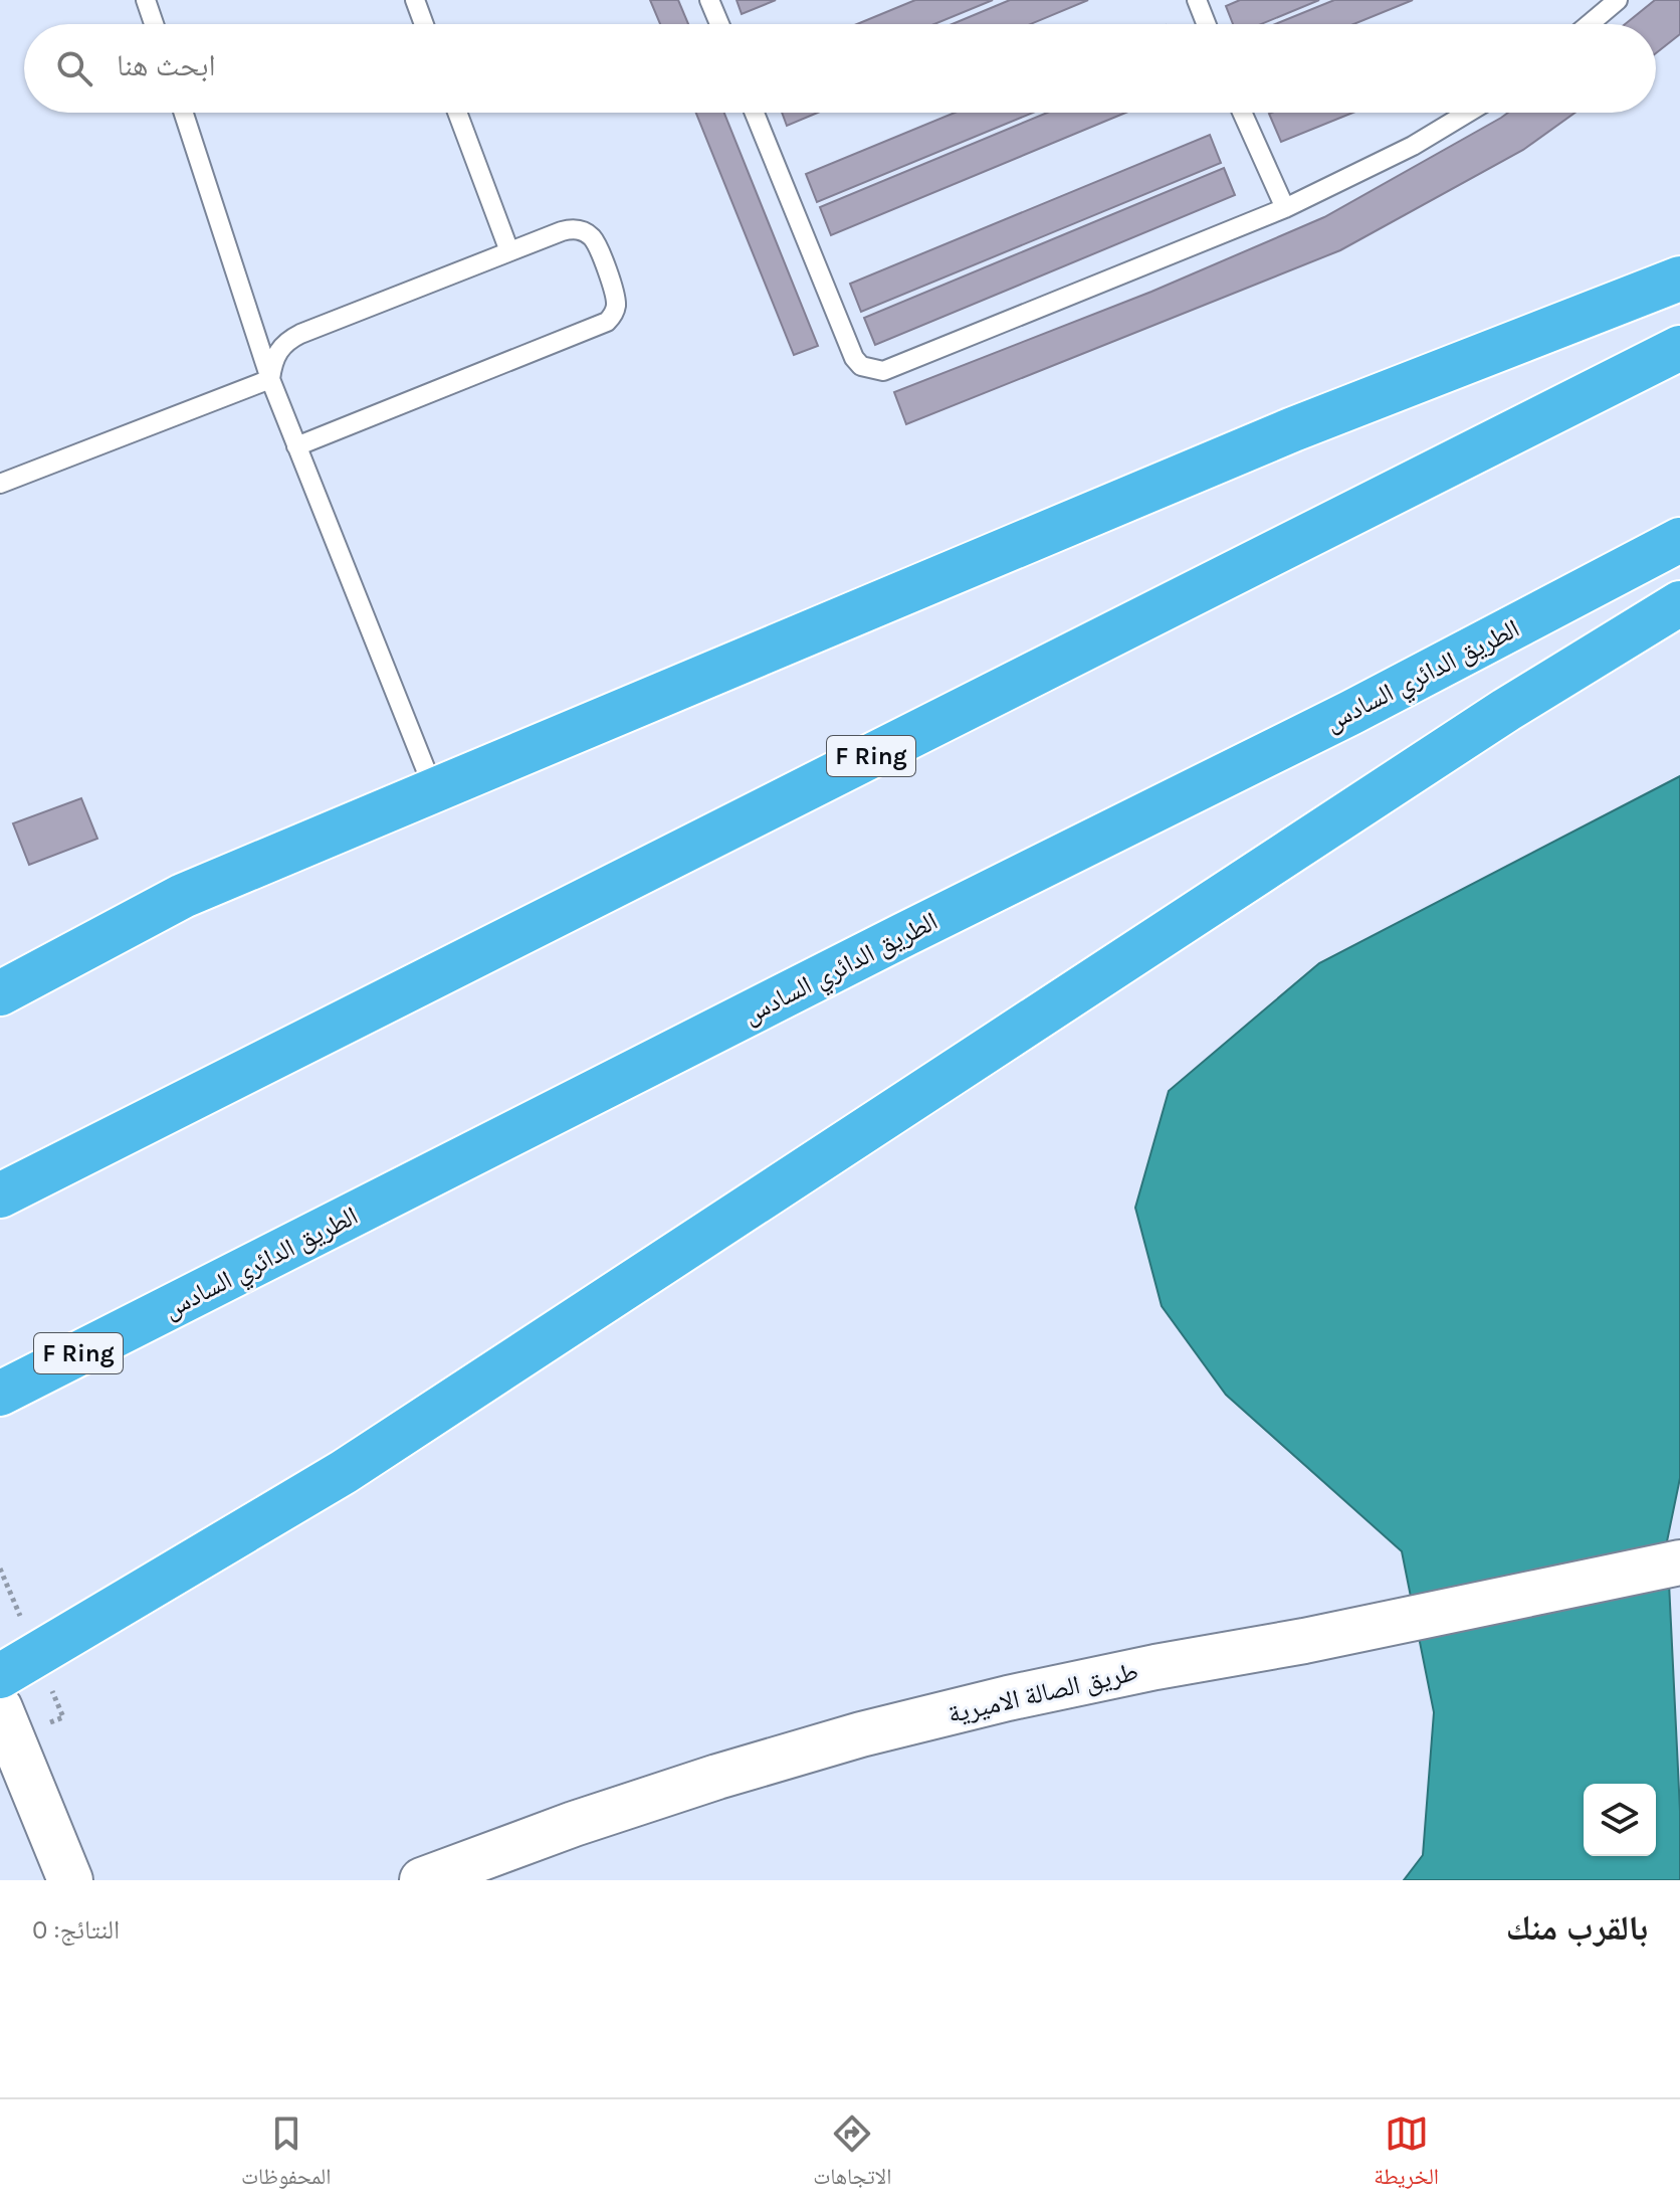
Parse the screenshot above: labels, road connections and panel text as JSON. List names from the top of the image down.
{
  "streets": {
    "highway": ["الطريق الدائري السادس", "F Ring"],
    "street": ["طريق الصالة الاميرية"]
  },
  "page": {
    "search": "ابحث هنا",
    "heading": ["بالقرب منك", "النتائج: 0"],
    "nav": ["الخريطة", "الاتجاهات", "المحفوظات"]
  }
}
